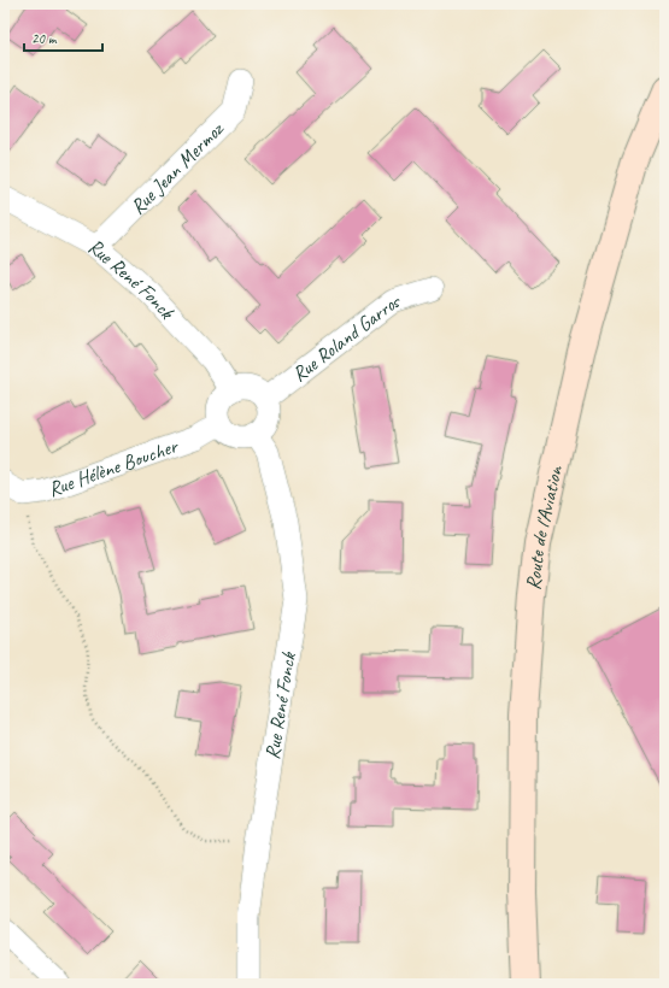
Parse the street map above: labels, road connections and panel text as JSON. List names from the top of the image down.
{
  "streets": {
    "street": [
      "Rue Jean Mermoz",
      "Rue René Fonck",
      "Rue Roland Garros",
      "Rue Hélène Boucher",
      "Route de l'Aviation"
    ]
  },
  "crossings": [
    ["Rue Jean Mermoz", "Rue René Fonck"],
    ["Rue René Fonck", "Rue Roland Garros"],
    ["Rue René Fonck", "Rue Hélène Boucher"],
    ["Rue Roland Garros", "Rue Hélène Boucher"]
  ],
  "scale_bar": "20 m"
}
